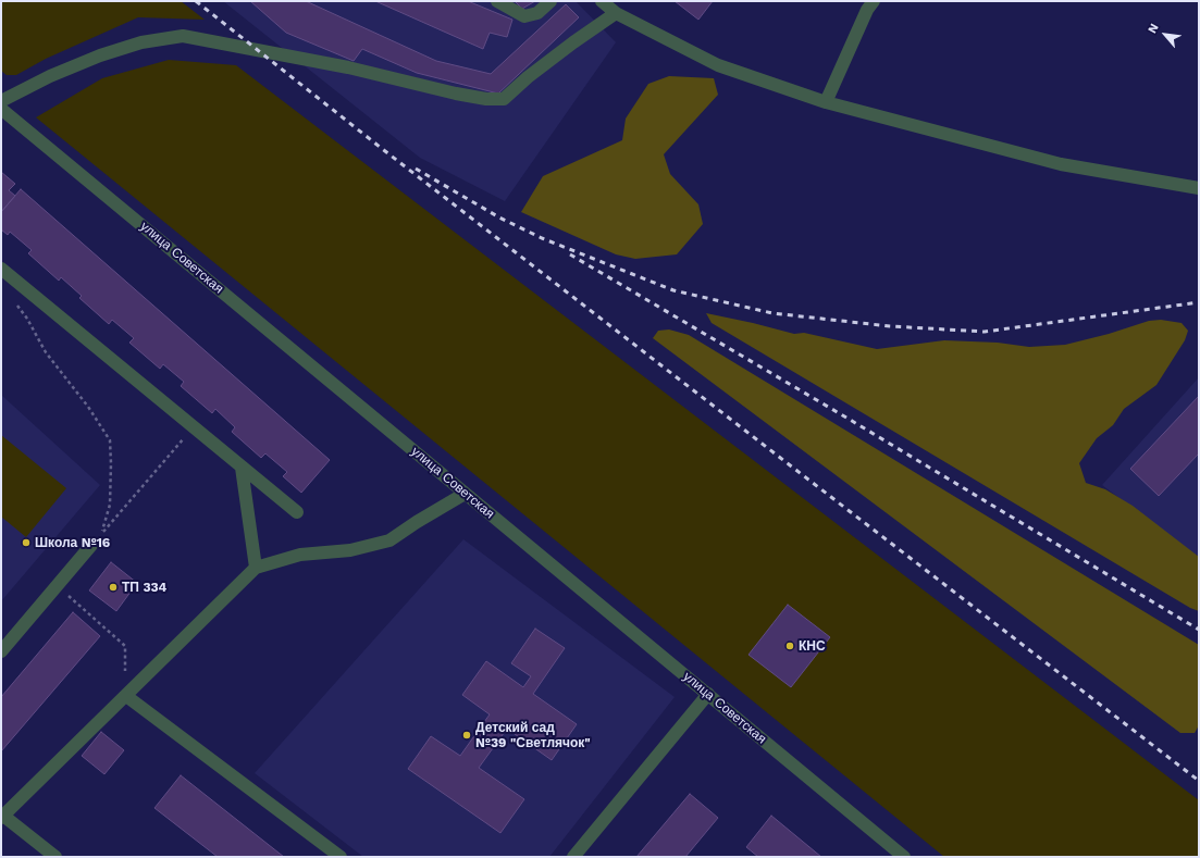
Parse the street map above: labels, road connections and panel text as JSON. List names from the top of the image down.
{
  "streets": {
    "street": ["улица Советская"]
  },
  "places": [
    "Школа №16",
    "ТП 334",
    "КНС",
    "Детский сад №39 \"Светлячок\""
  ],
  "north": "top left"
}
